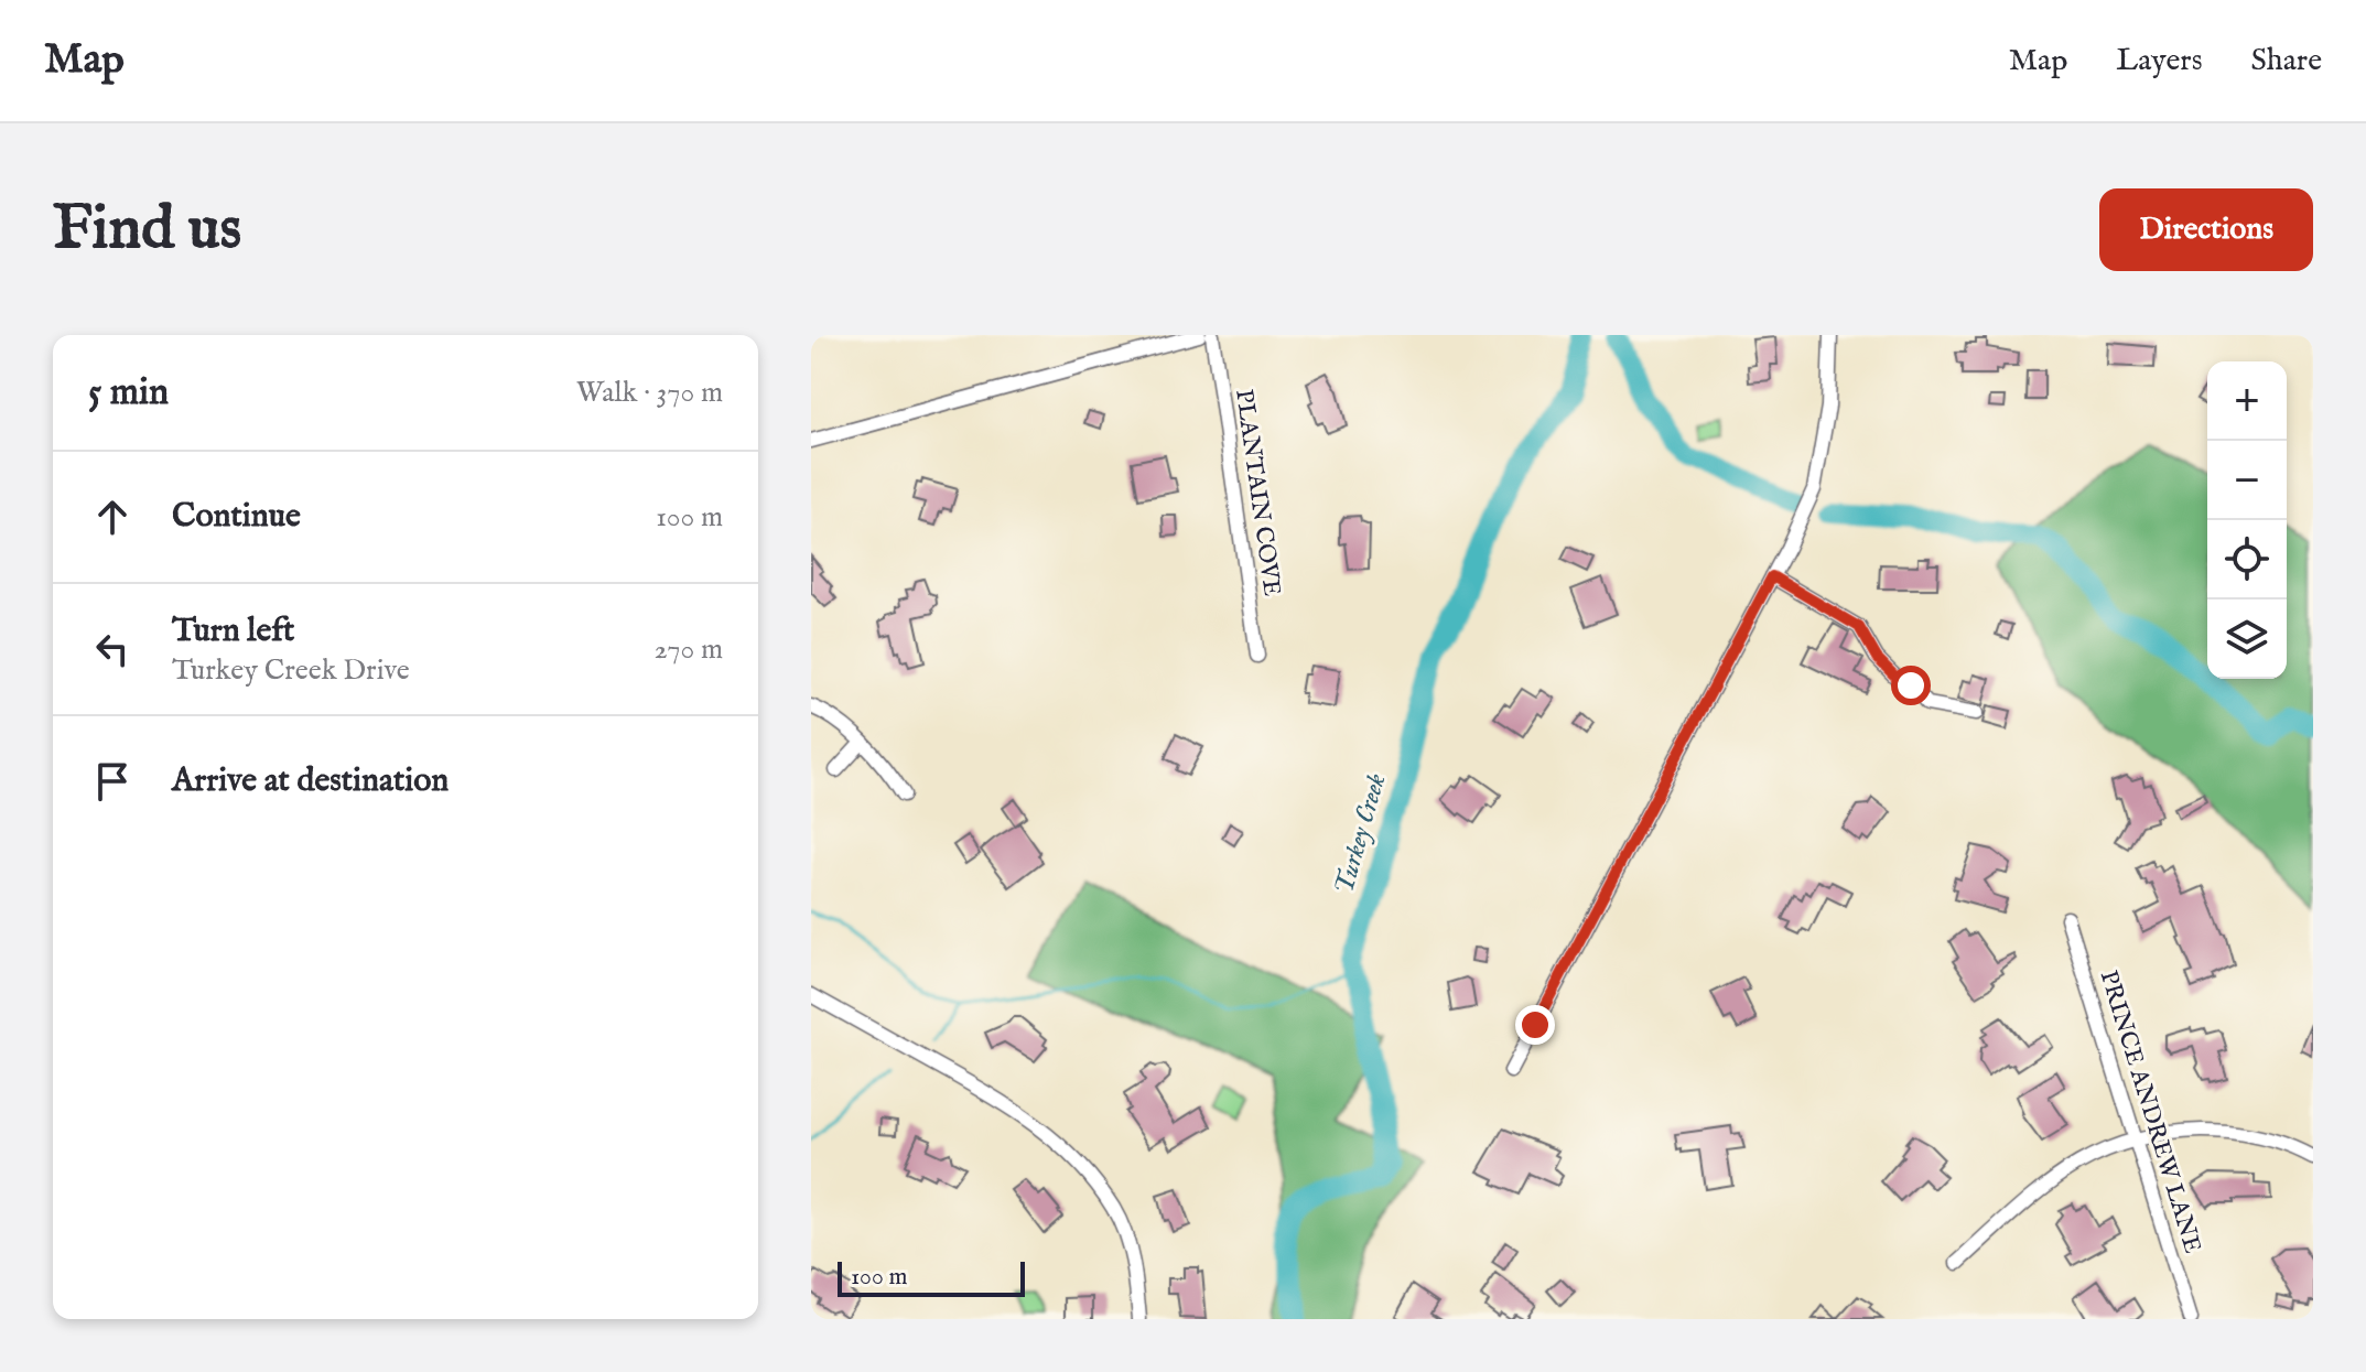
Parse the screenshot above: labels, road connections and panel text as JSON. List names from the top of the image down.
{
  "streets": {
    "street": ["PLANTAIN COVE", "PRINCE ANDREW LANE"]
  },
  "water": ["Turkey Creek"],
  "scale_bar": "100 m",
  "page": {
    "header": "Map",
    "nav": ["Map", "Layers", "Share"],
    "buttons": "Directions",
    "title": "Find us",
    "heading": ["5 min", "Walk · 370 m"],
    "map_buttons": ["+", "−"],
    "list": [
      ["Continue", "100 m"],
      ["Turn left", "Turkey Creek Drive", "270 m"],
      "Arrive at destination"
    ],
    "scale": "100 m"
  }
}
